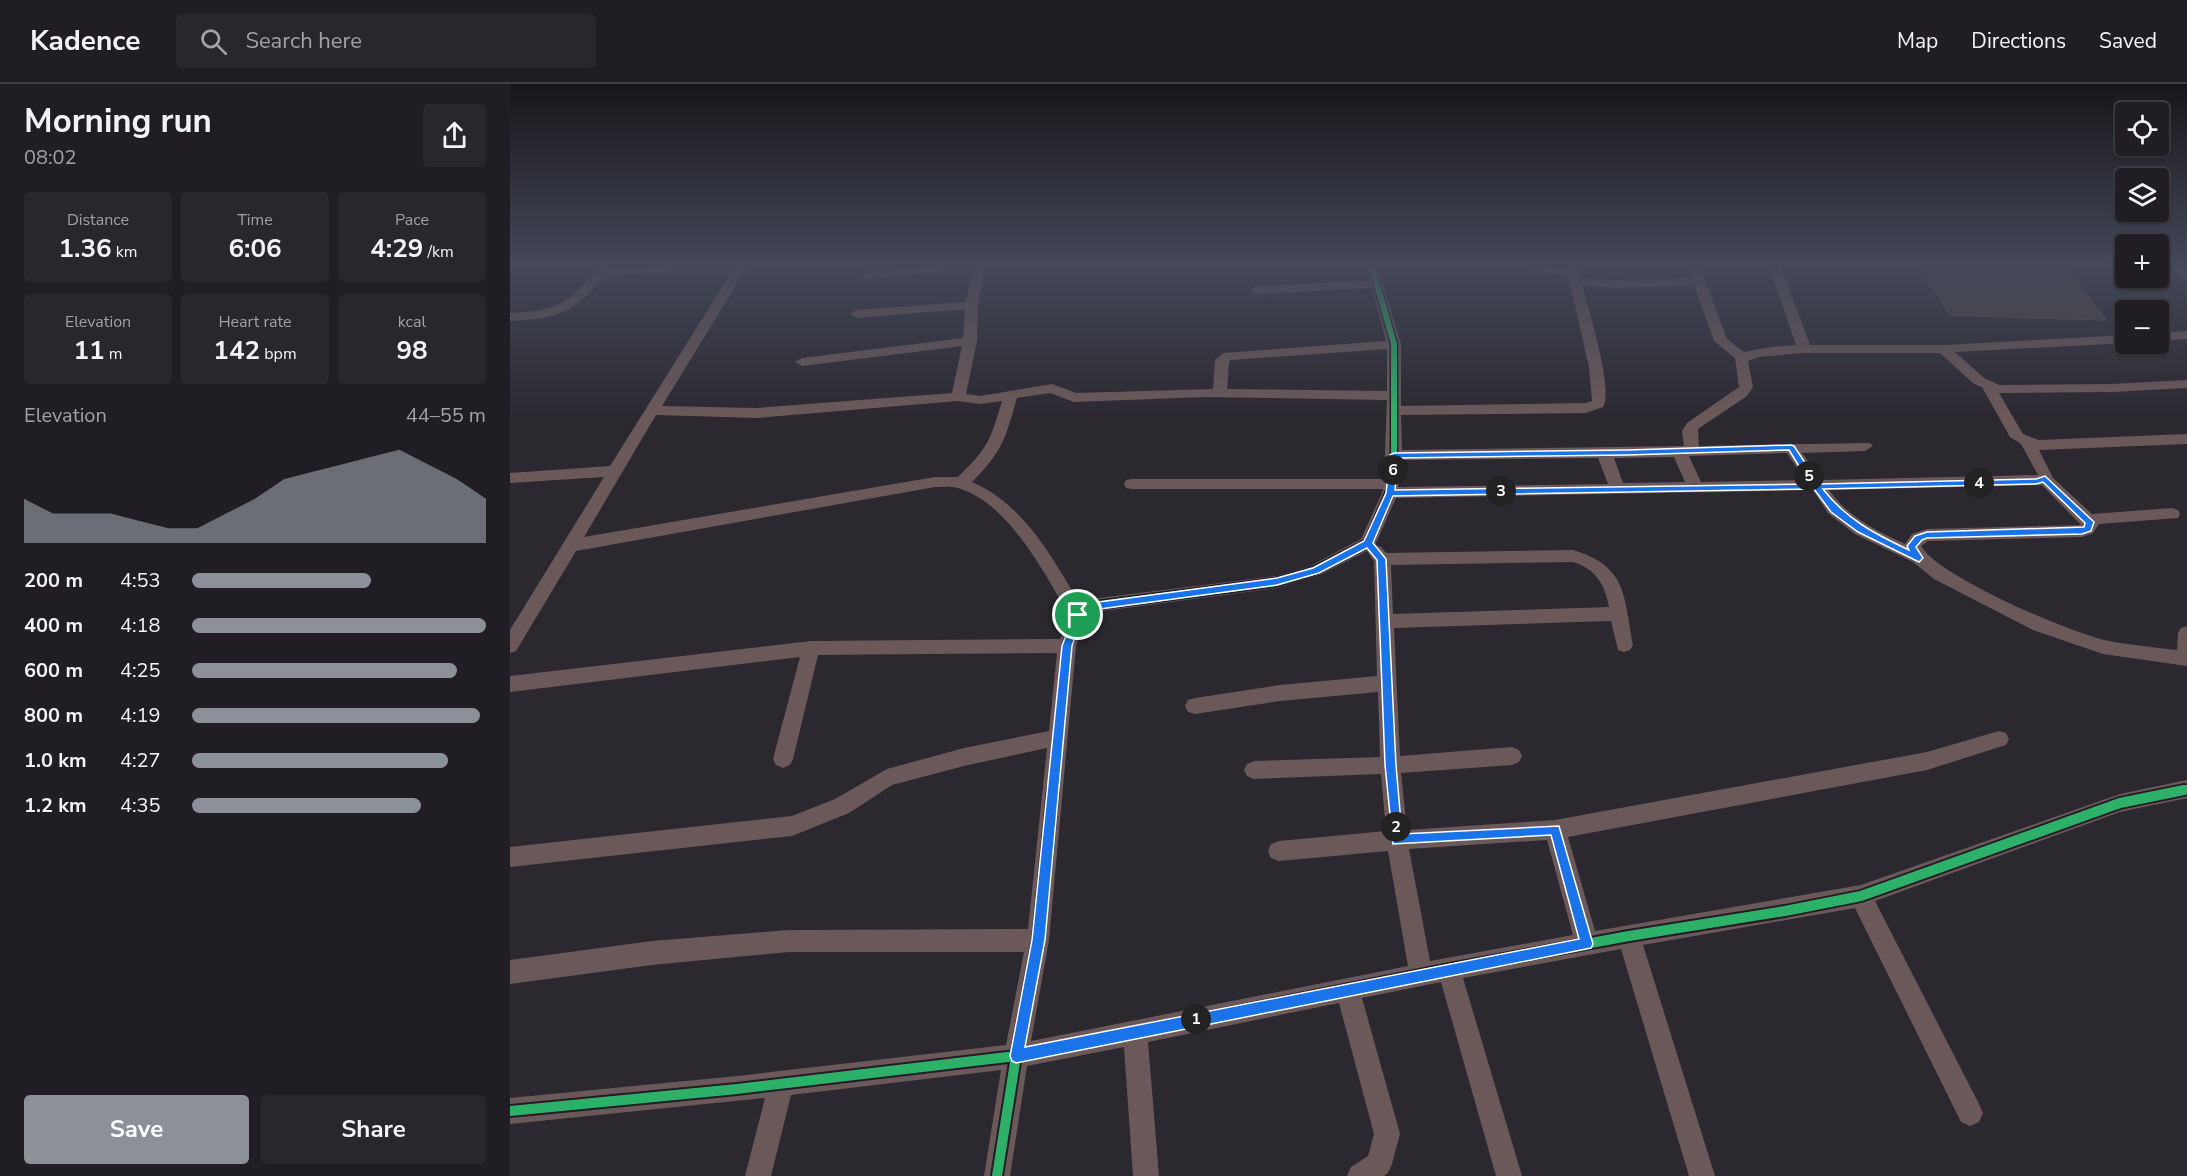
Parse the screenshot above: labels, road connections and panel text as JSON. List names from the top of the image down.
{
  "page": {
    "header": "Kadence",
    "search": "Search here",
    "nav": ["Map", "Directions", "Saved"],
    "heading": ["Morning run", "08:02"],
    "map_buttons": ["+", "−"],
    "stats": [
      ["Distance", "1.36 km"],
      ["Time", "6:06"],
      ["Pace", "4:29 /km"],
      ["Elevation", "11 m"],
      ["Heart rate", "142 bpm"],
      ["kcal", "98"]
    ],
    "chart": ["Elevation", "44–55 m"],
    "pins": [
      "6",
      "5",
      "4",
      "3",
      "2",
      "1"
    ],
    "list": [
      {
        "name": "200 m",
        "note": "4:53"
      },
      {
        "name": "400 m",
        "note": "4:18"
      },
      {
        "name": "600 m",
        "note": "4:25"
      },
      {
        "name": "800 m",
        "note": "4:19"
      },
      {
        "name": "1.0 km",
        "note": "4:27"
      },
      {
        "name": "1.2 km",
        "note": "4:35"
      }
    ],
    "buttons": ["Save", "Share"]
  }
}
